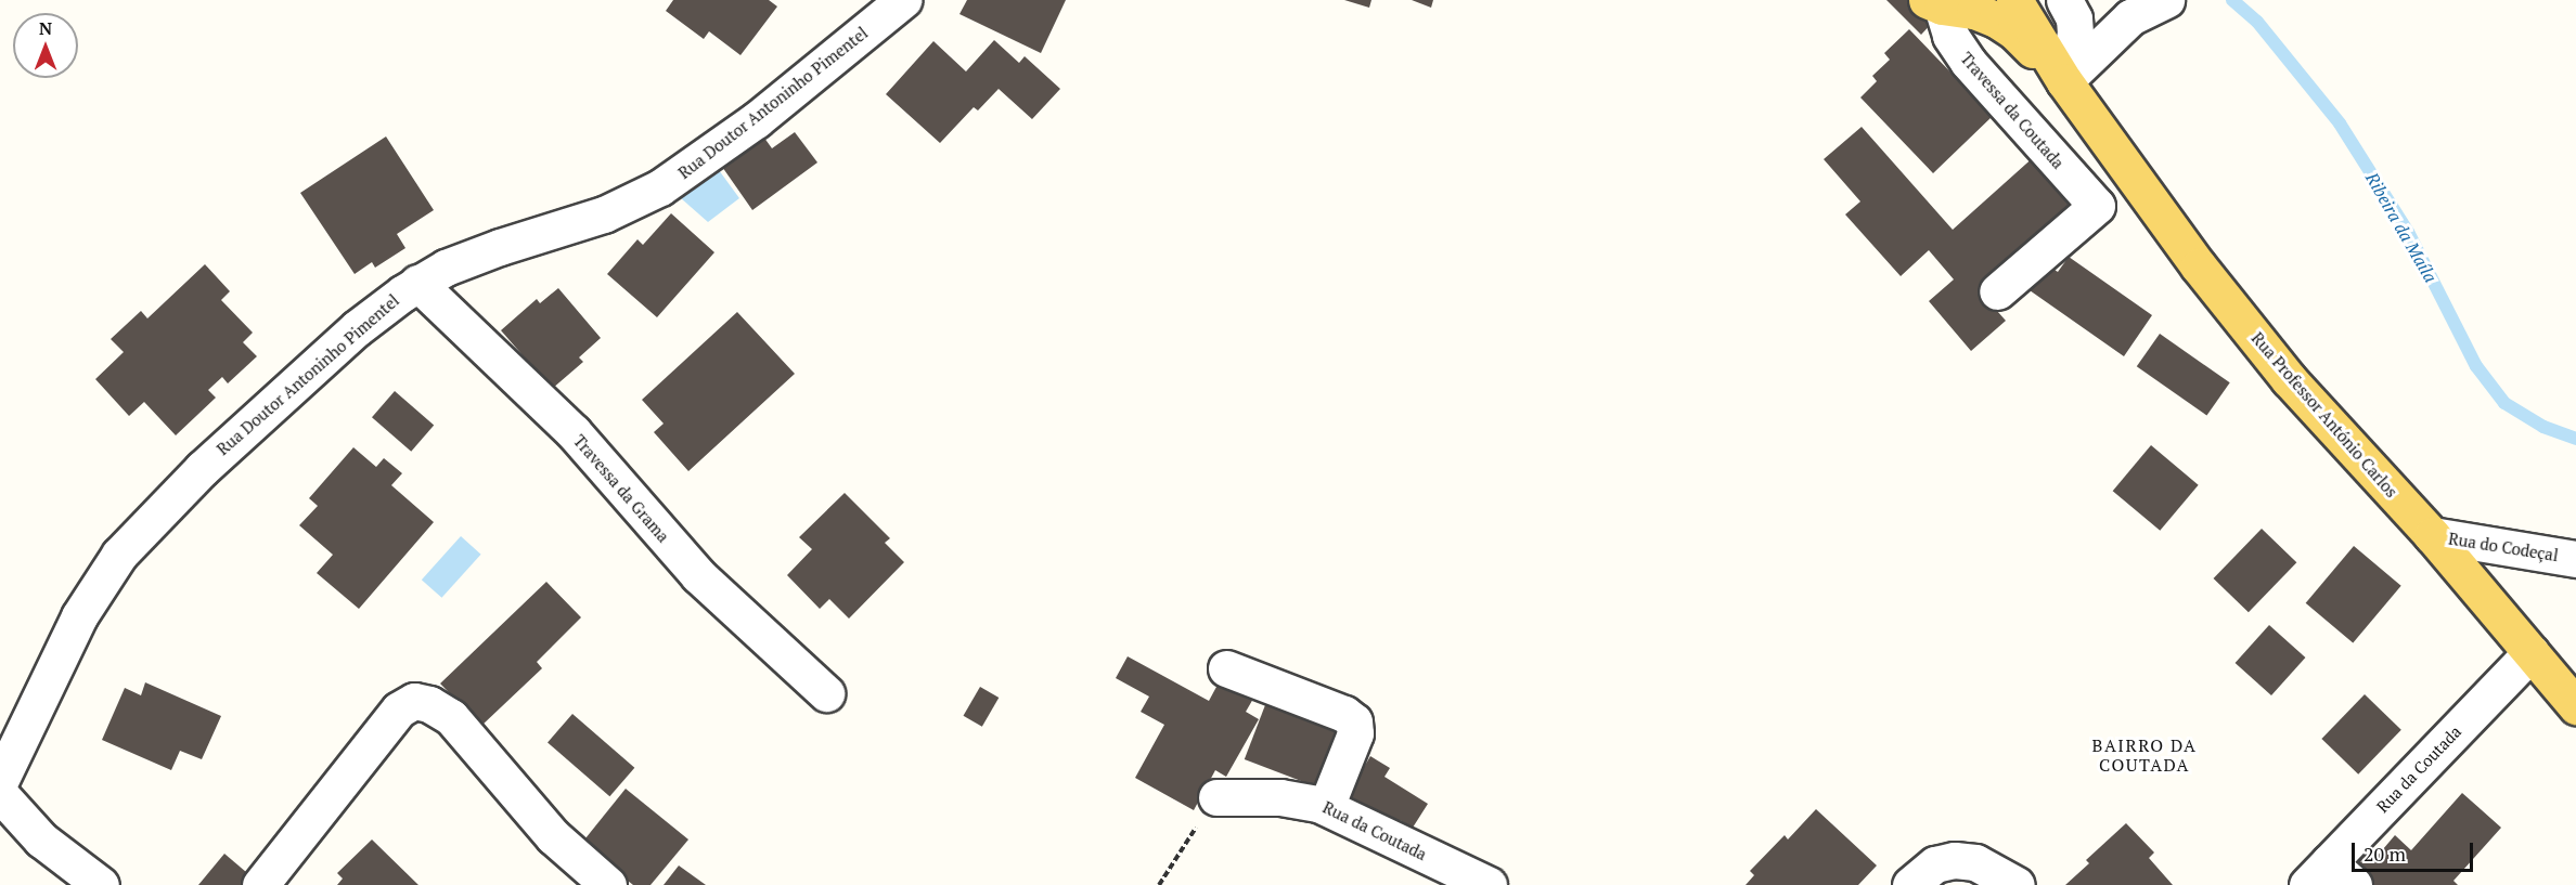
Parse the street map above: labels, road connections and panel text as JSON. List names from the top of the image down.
{
  "streets": {
    "main road": ["Rua Professor António Carlos"],
    "street": [
      "Rua Doutor Antoninho Pimentel",
      "Travessa da Coutada",
      "Travessa da Grama",
      "Rua do Codeçal",
      "Rua da Coutada"
    ]
  },
  "crossings": [
    ["Rua Doutor Antoninho Pimentel", "Travessa da Grama"],
    ["Rua Professor António Carlos", "Rua do Codeçal"],
    ["Rua Professor António Carlos", "Rua da Coutada"]
  ],
  "districts": ["BAIRRO DA COUTADA"],
  "water": ["Ribeira da Maíla"],
  "scale_bar": "20 m",
  "north": "top"
}
